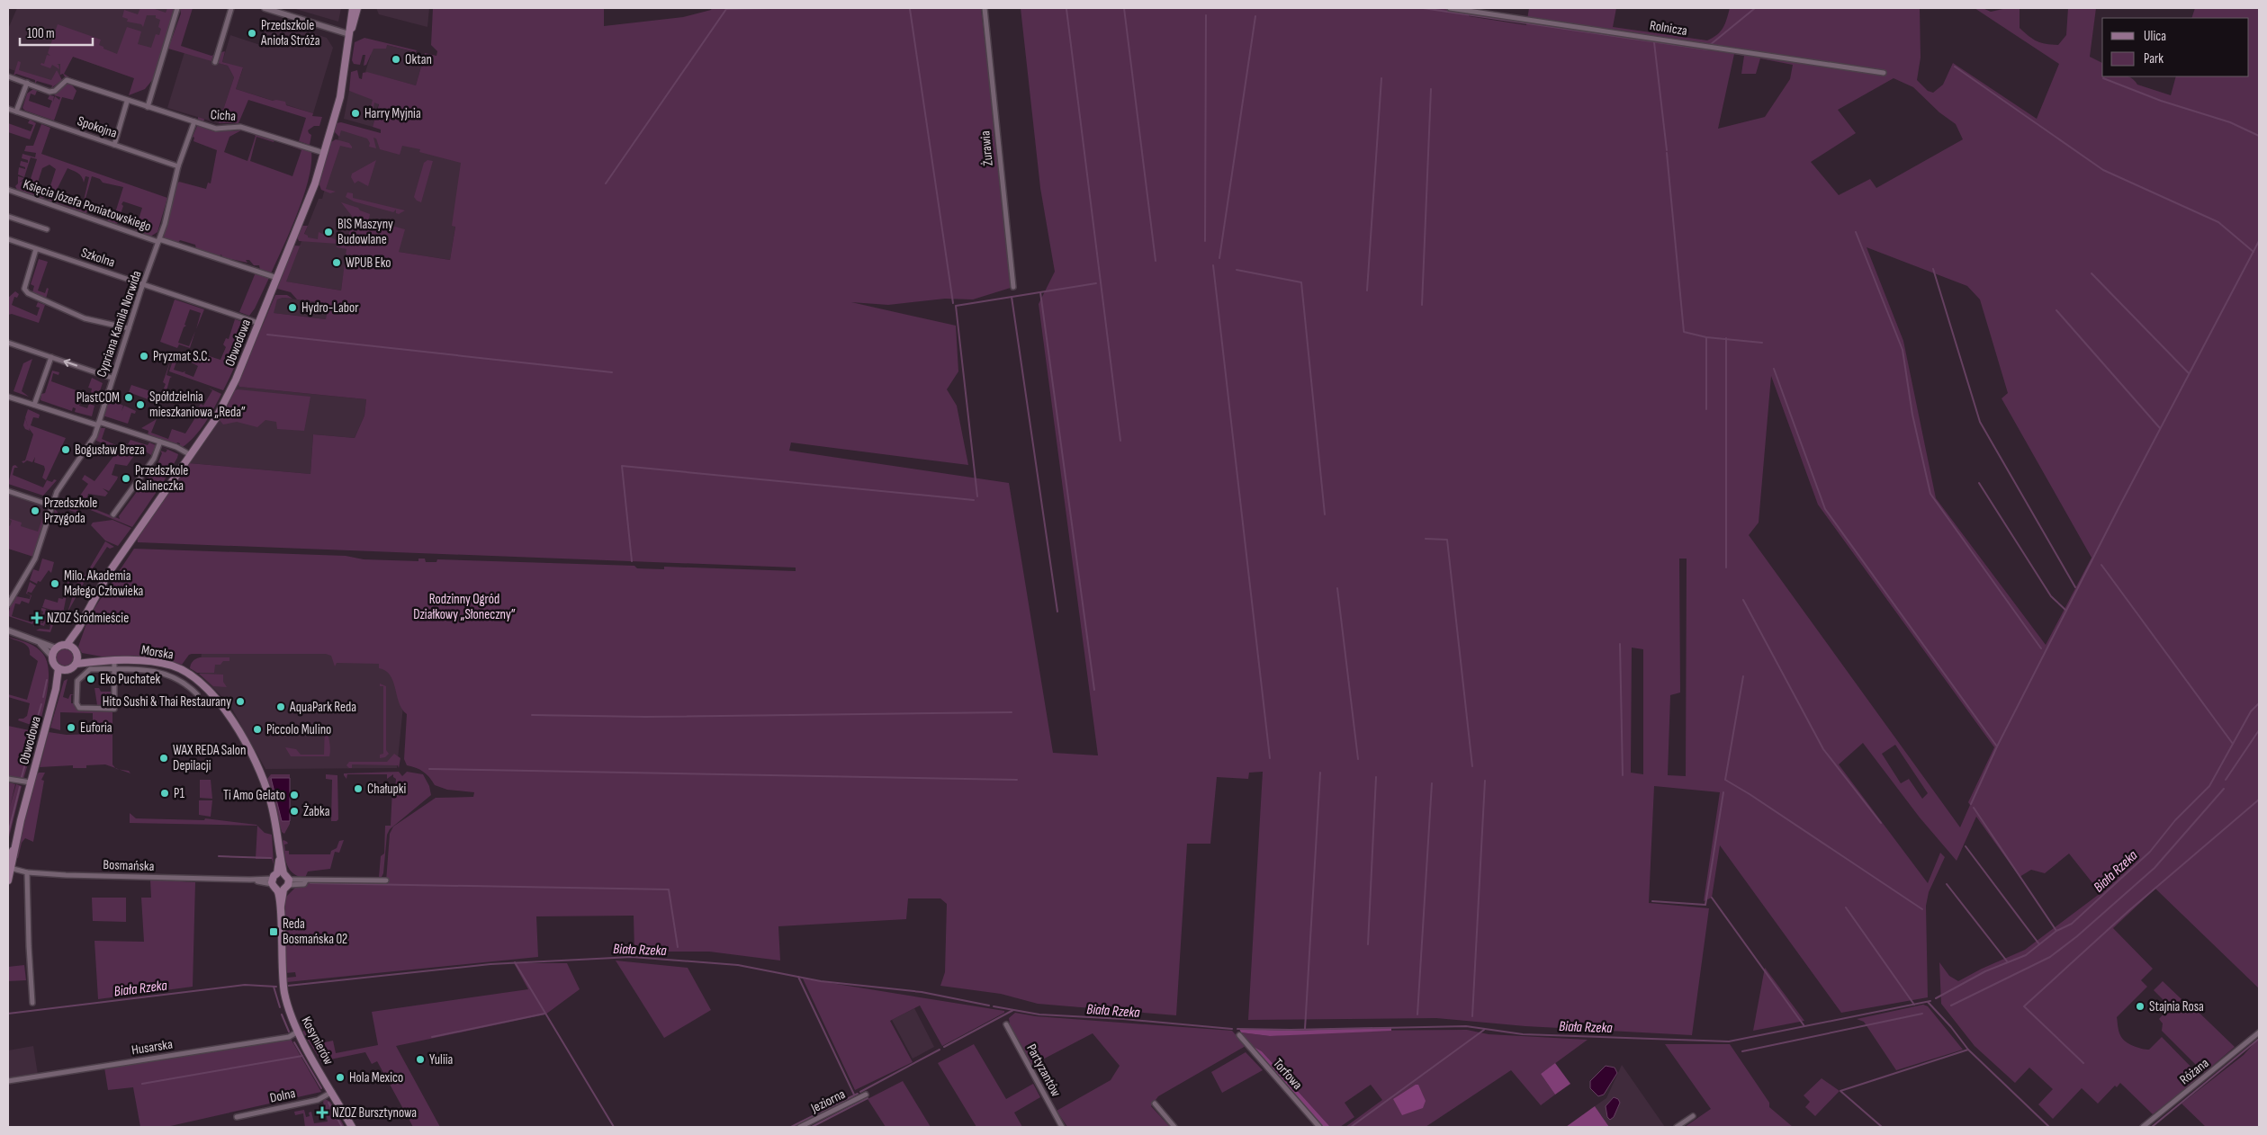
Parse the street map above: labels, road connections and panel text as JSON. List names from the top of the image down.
{
  "streets": {
    "main road": ["Obwodowa", "Morska", "Kosynierów"],
    "street": [
      "Rolnicza",
      "Cicha",
      "Spokojna",
      "Żurawia",
      "Księcia Józefa Poniatowskiego",
      "Szkolna",
      "Cypriana Kamila Norwida",
      "Bosmańska",
      "Husarska",
      "Partyzantów",
      "Różana",
      "Torfowa",
      "Dolna",
      "Jeziorna"
    ]
  },
  "crossings": [
    ["Cicha", "Cypriana Kamila Norwida"],
    ["Cicha", "Obwodowa"],
    ["Spokojna", "Cypriana Kamila Norwida"],
    ["Księcia Józefa Poniatowskiego", "Cypriana Kamila Norwida"],
    ["Księcia Józefa Poniatowskiego", "Obwodowa"],
    ["Szkolna", "Cypriana Kamila Norwida"],
    ["Szkolna", "Obwodowa"],
    ["Obwodowa", "Morska"],
    ["Obwodowa", "Bosmańska"],
    ["Morska", "Bosmańska"],
    ["Morska", "Kosynierów"],
    ["Kosynierów", "Husarska"],
    ["Kosynierów", "Dolna"]
  ],
  "water": ["Biała Rzeka"],
  "parks": ["Rodzinny Ogród Działkowy „Słoneczny”"],
  "places": {
    "other": [
      "Przedszkole Anioła Stróża",
      "Oktan",
      "Harry Myjnia",
      "BIS Maszyny Budowlane",
      "WPUB Eko",
      "Hydro-Labor",
      "Pryzmat S.C.",
      "PlastCOM",
      "Spółdzielnia mieszkaniowa „Reda”",
      "Bogusław Breza",
      "Przedszkole Calineczka",
      "Przedszkole Przygoda",
      "Milo. Akademia Małego Człowieka",
      "Eko Puchatek",
      "Hito Sushi & Thai Restaurany",
      "AquaPark Reda",
      "Euforia",
      "Piccolo Mulino",
      "WAX REDA Salon Depilacji",
      "Chałupki",
      "P1",
      "Ti Amo Gelato",
      "Żabka",
      "Stajnia Rosa",
      "Yuliia",
      "Hola Mexico"
    ],
    "health": ["NZOZ Śródmieście", "NZOZ Bursztynowa"],
    "transit": ["Reda Bosmańska 02"]
  },
  "legend": ["Ulica", "Park"],
  "scale_bar": "100 m"
}
